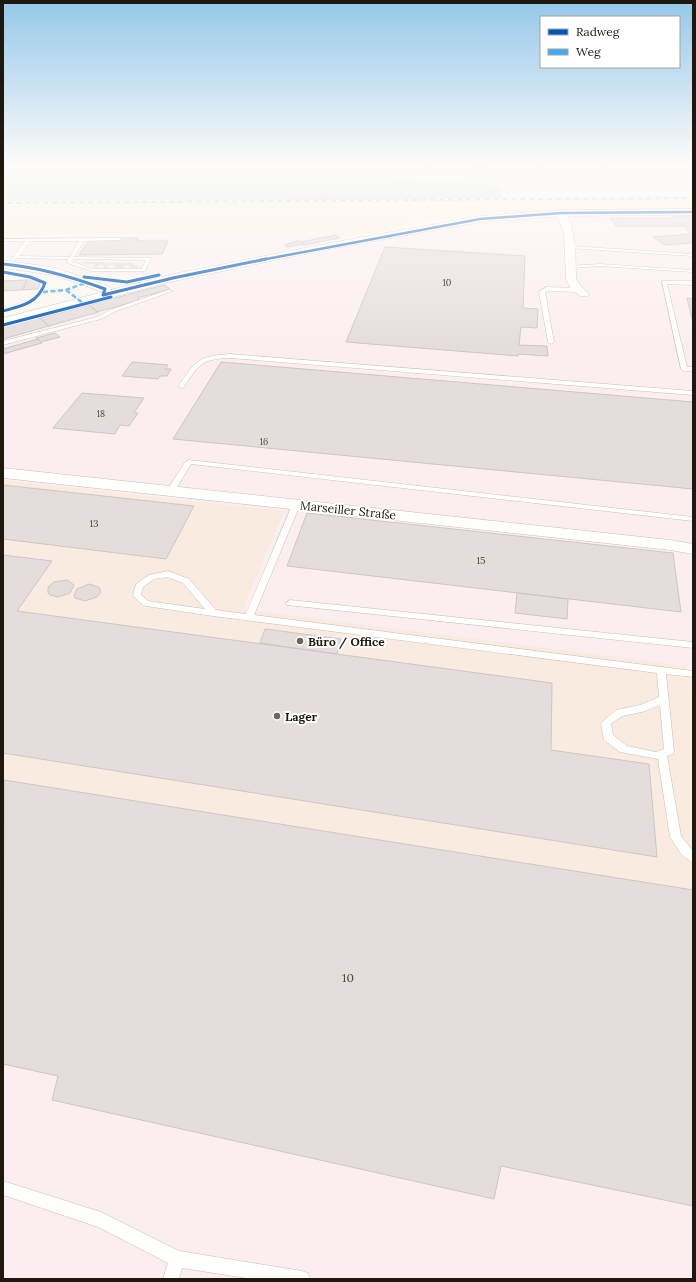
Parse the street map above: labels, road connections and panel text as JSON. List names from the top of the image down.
{
  "streets": {
    "street": ["Marseiller Straße"]
  },
  "places": ["Büro / Office", "Lager"],
  "house_numbers": [
    "10",
    "18",
    "16",
    "13",
    "15",
    "10"
  ],
  "legend": ["Radweg", "Weg"]
}
